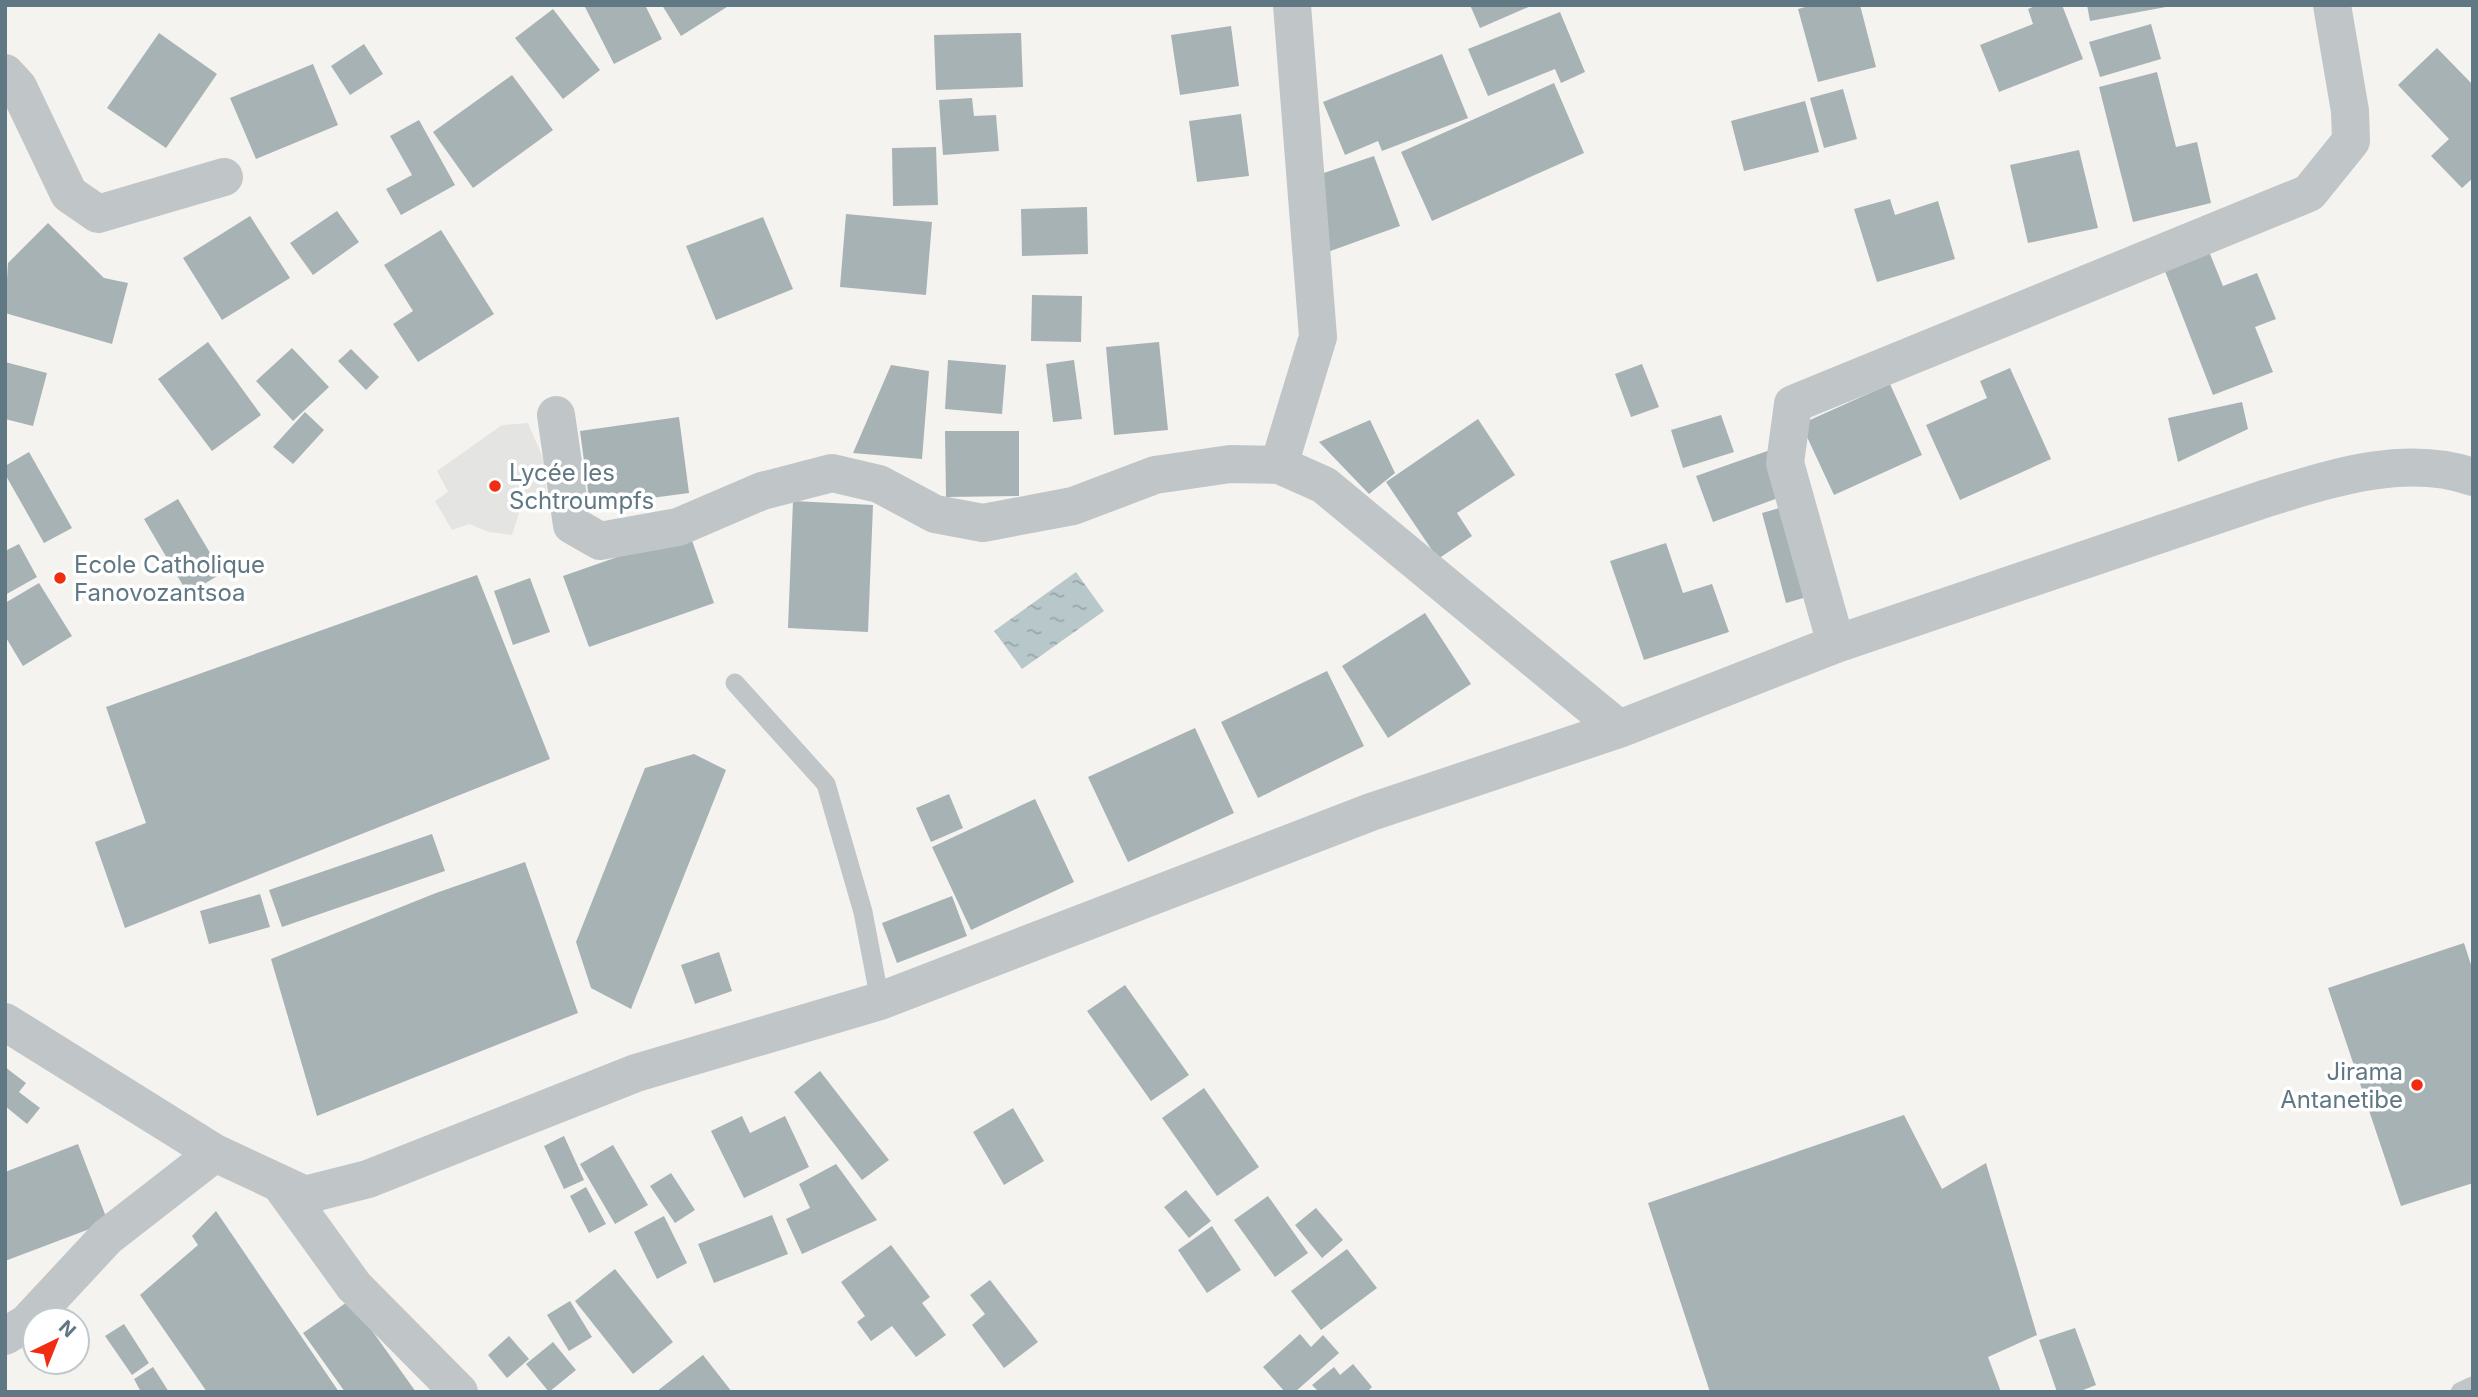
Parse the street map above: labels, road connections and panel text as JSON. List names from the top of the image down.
{
  "places": ["Lycée les Schtroumpfs", "Ecole Catholique Fanovozantsoa", "Jirama Antanetibe"],
  "north": "top right"
}
